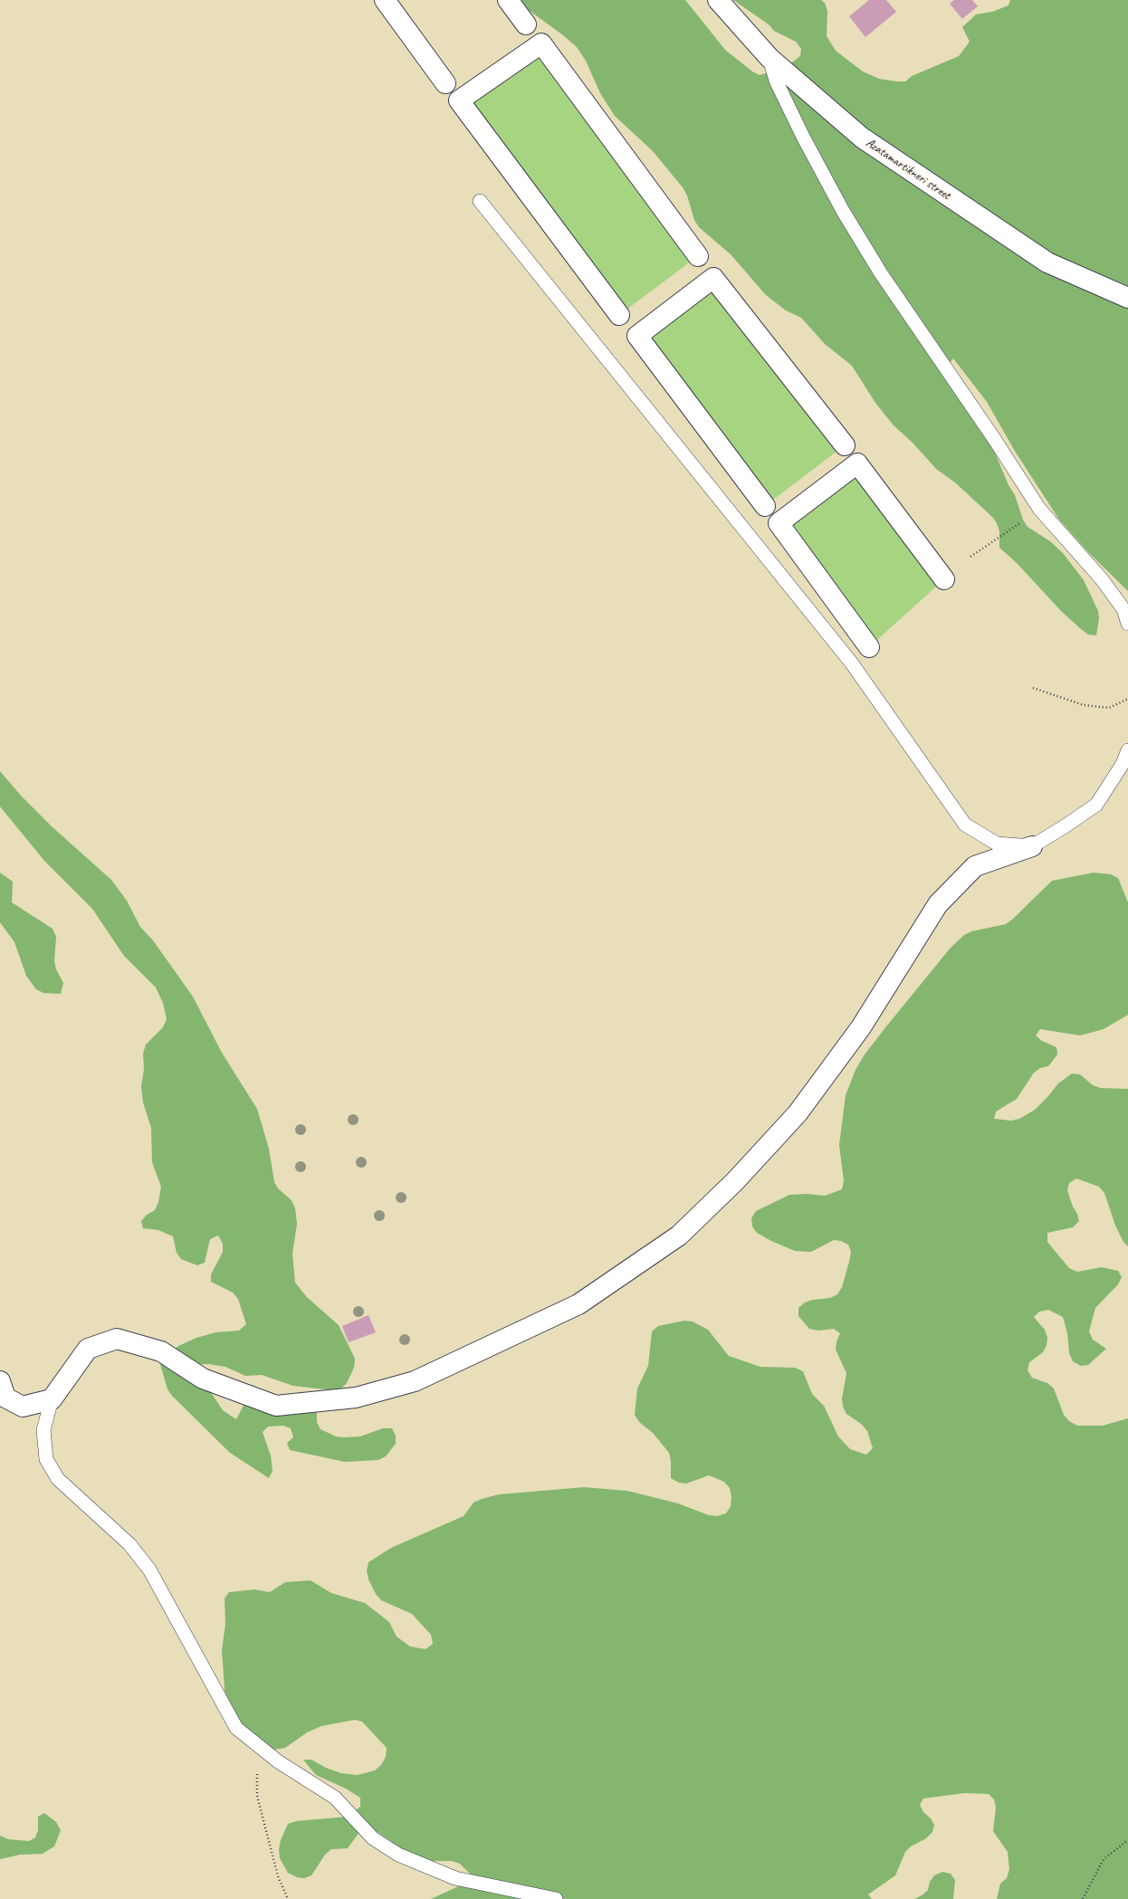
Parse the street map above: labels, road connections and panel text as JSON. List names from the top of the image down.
{
  "streets": {
    "street": ["Azatamartikneri street"]
  }
}
